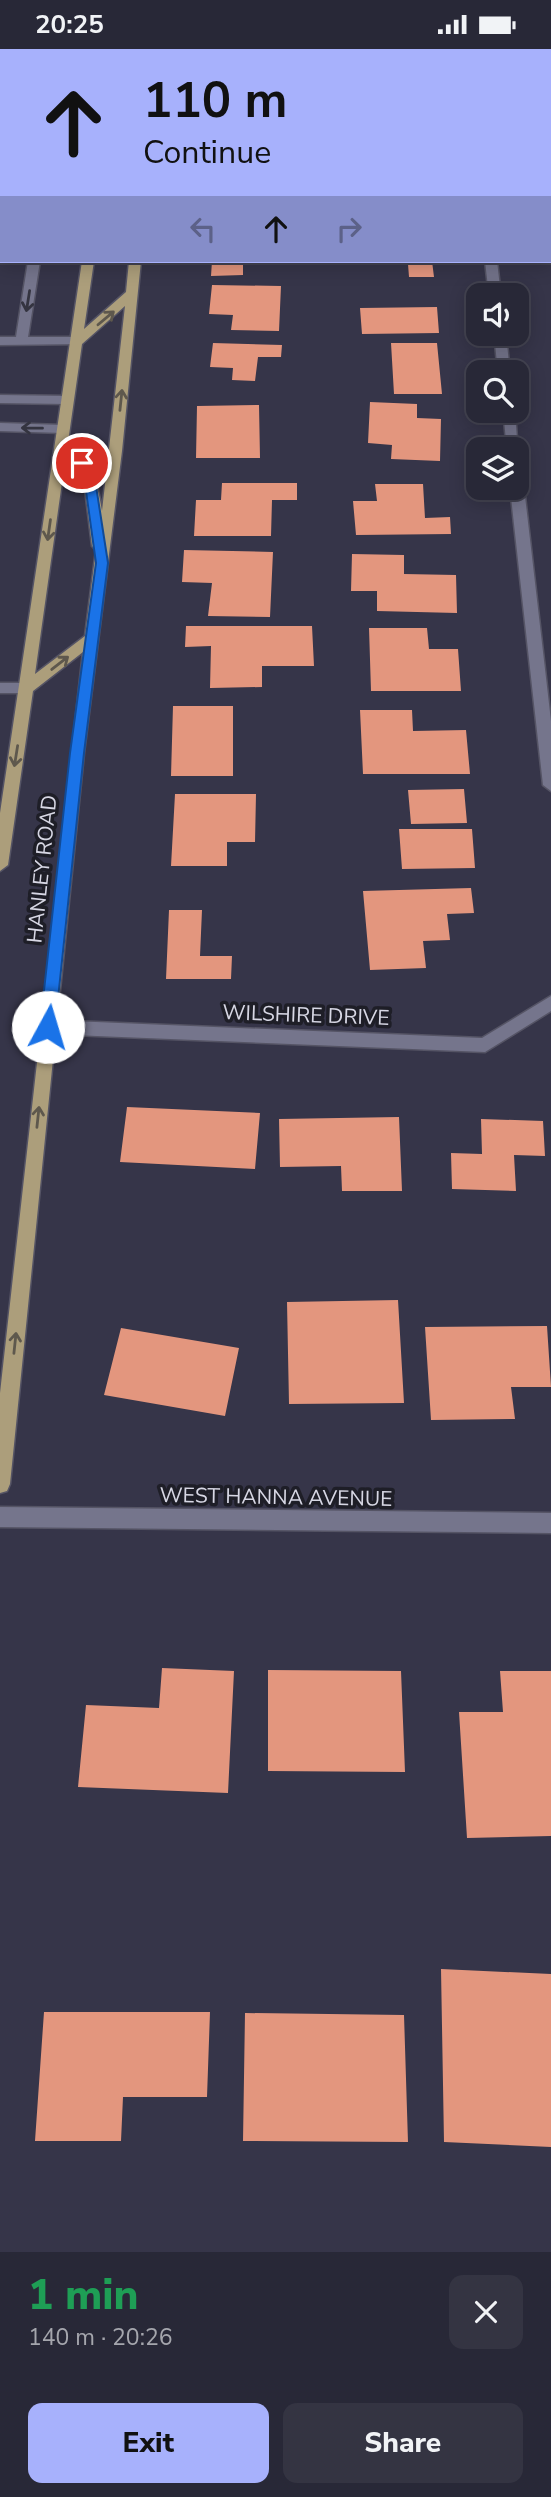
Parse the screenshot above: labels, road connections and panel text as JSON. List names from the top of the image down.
{
  "streets": {
    "main road": ["HANLEY ROAD"],
    "street": ["WILSHIRE DRIVE", "WEST HANNA AVENUE"]
  },
  "crossings": [
    ["HANLEY ROAD", "WILSHIRE DRIVE"]
  ],
  "page": {
    "status": "20:25",
    "turn": ["110 m", "Continue"],
    "heading": ["1 min", "140 m · 20:26"],
    "buttons": ["Exit", "Share"]
  }
}
